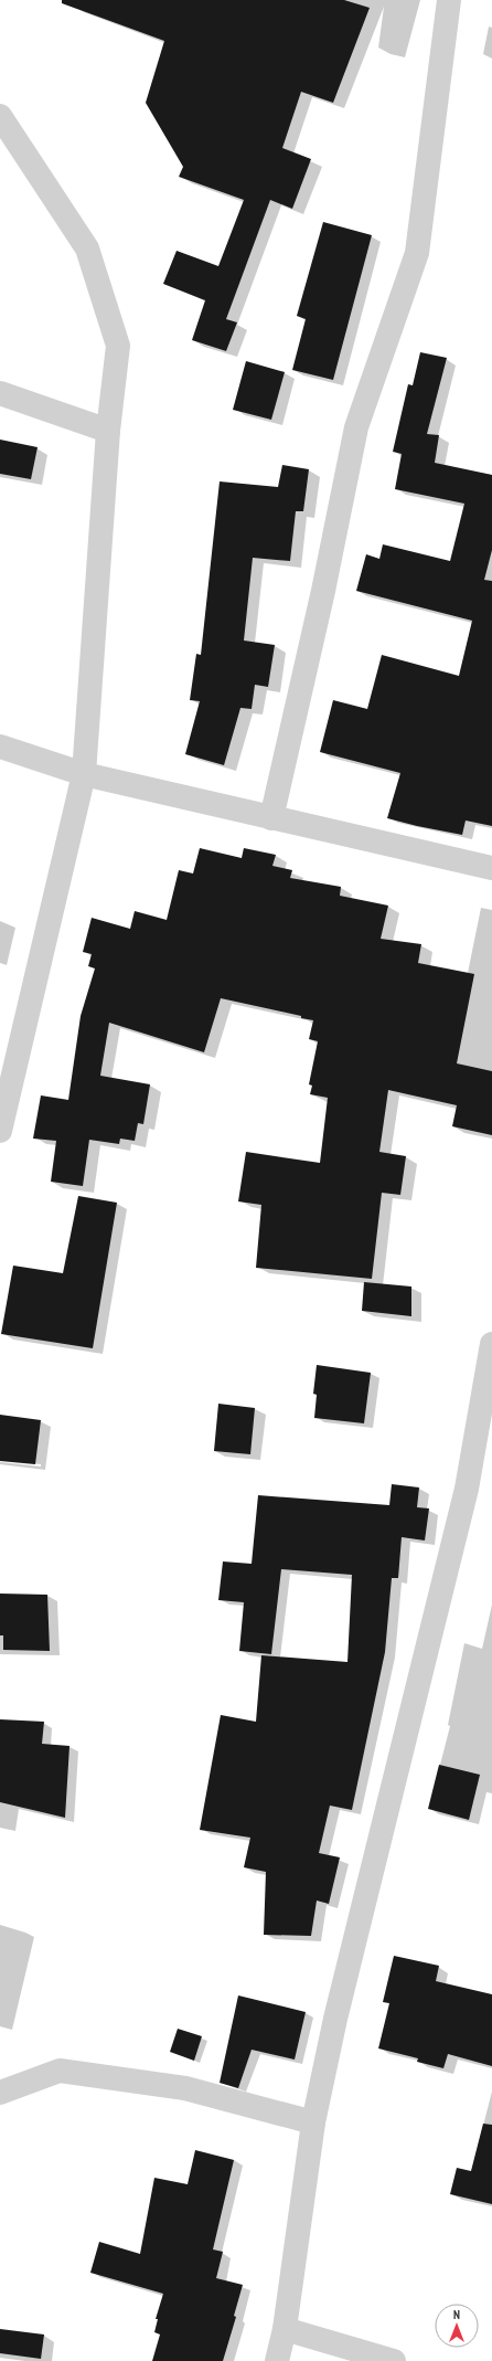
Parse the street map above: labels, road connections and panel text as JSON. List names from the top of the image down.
{
  "north": "top"
}
